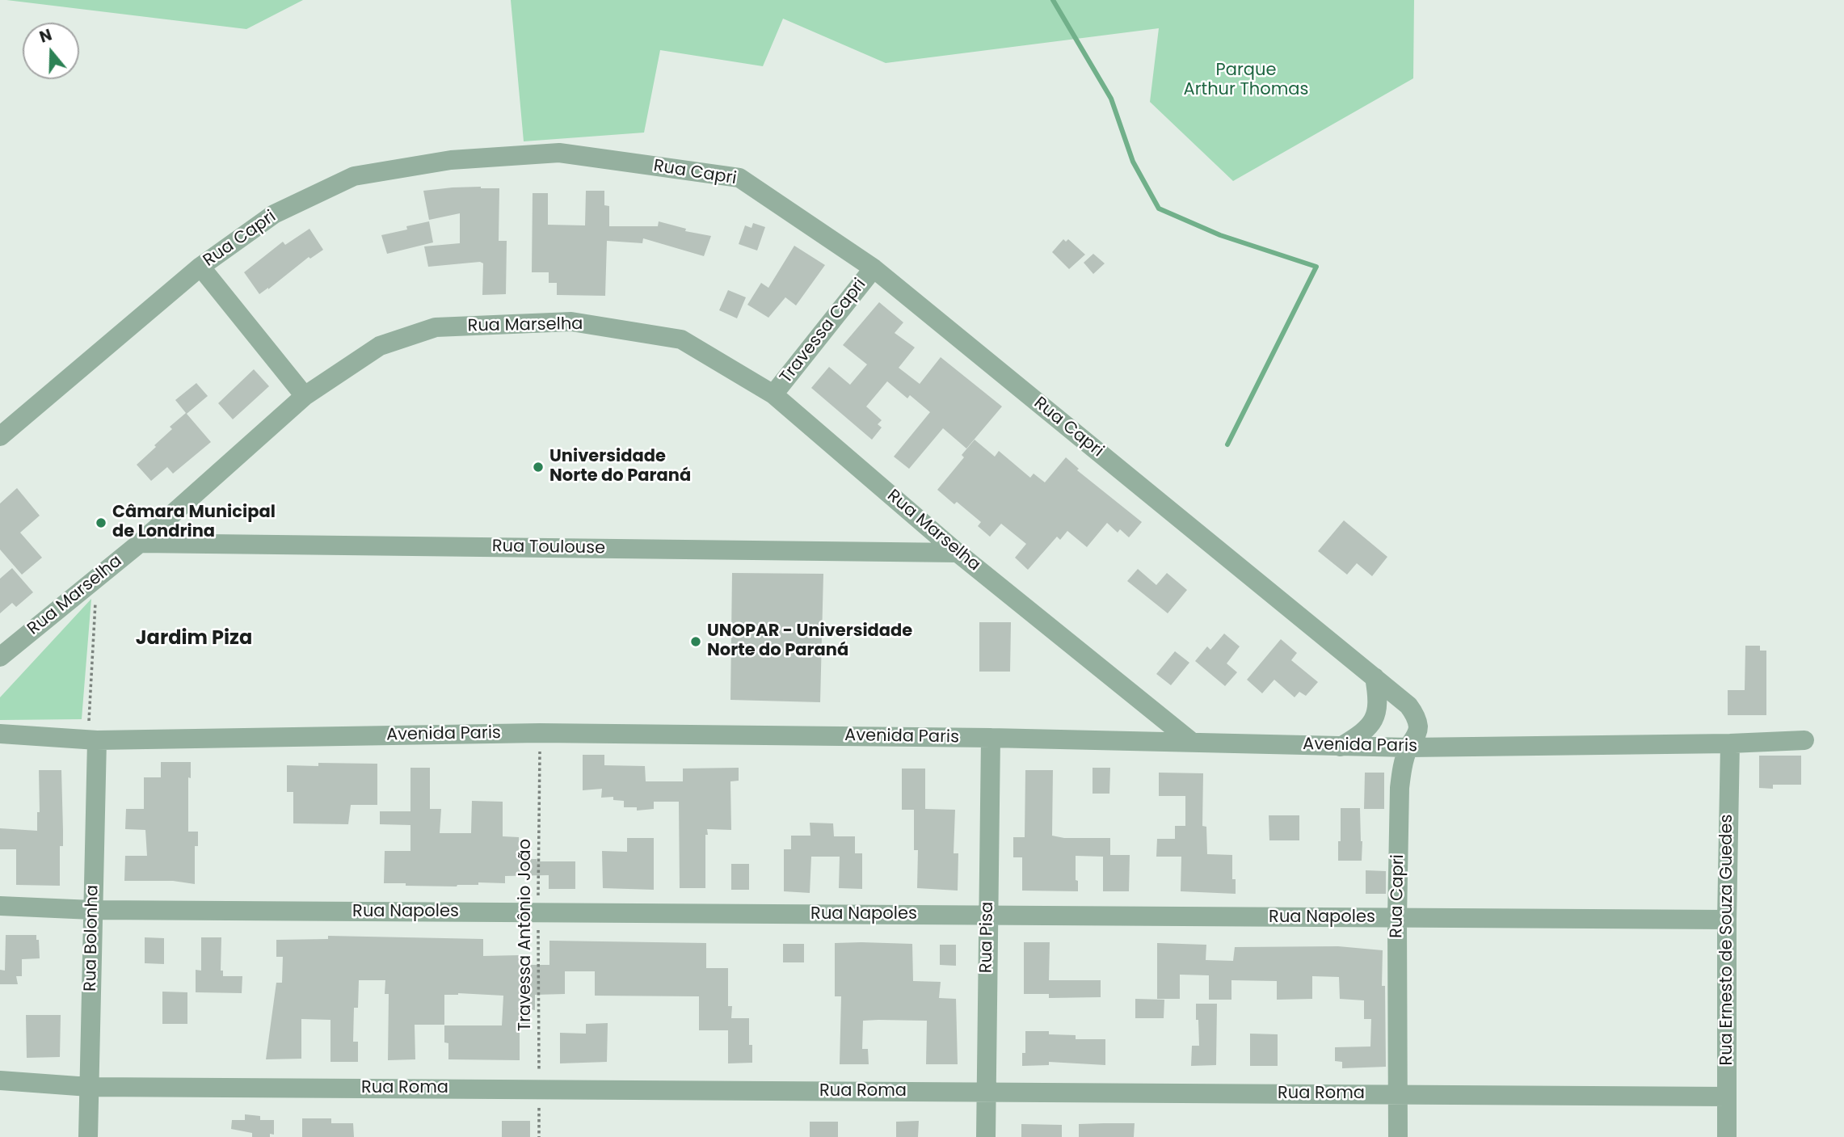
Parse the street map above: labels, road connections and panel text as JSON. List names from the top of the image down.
{
  "streets": {
    "street": [
      "Rua Capri",
      "Rua Marselha",
      "Travessa Capri",
      "Rua Toulouse",
      "Avenida Paris",
      "Rua Napoles",
      "Rua Pisa",
      "Rua Bolonha",
      "Rua Ernesto de Souza Guedes",
      "Rua Roma"
    ],
    "path": ["Travessa Antônio João"]
  },
  "crossings": [
    ["Rua Capri", "Travessa Capri"],
    ["Rua Capri", "Avenida Paris"],
    ["Rua Capri", "Rua Napoles"],
    ["Rua Capri", "Rua Roma"],
    ["Rua Marselha", "Travessa Capri"],
    ["Rua Marselha", "Rua Toulouse"],
    ["Rua Marselha", "Avenida Paris"],
    ["Avenida Paris", "Travessa Antônio João"],
    ["Avenida Paris", "Rua Pisa"],
    ["Avenida Paris", "Rua Bolonha"],
    ["Avenida Paris", "Rua Ernesto de Souza Guedes"],
    ["Rua Napoles", "Travessa Antônio João"],
    ["Rua Napoles", "Rua Pisa"],
    ["Rua Napoles", "Rua Bolonha"],
    ["Rua Napoles", "Rua Ernesto de Souza Guedes"],
    ["Travessa Antônio João", "Rua Roma"],
    ["Rua Pisa", "Rua Roma"],
    ["Rua Bolonha", "Rua Roma"],
    ["Rua Ernesto de Souza Guedes", "Rua Roma"]
  ],
  "districts": ["Jardim Piza"],
  "parks": ["Parque Arthur Thomas"],
  "places": ["Universidade Norte do Paraná", "Câmara Municipal de Londrina", "UNOPAR - Universidade Norte do Paraná"],
  "north": "top"
}
